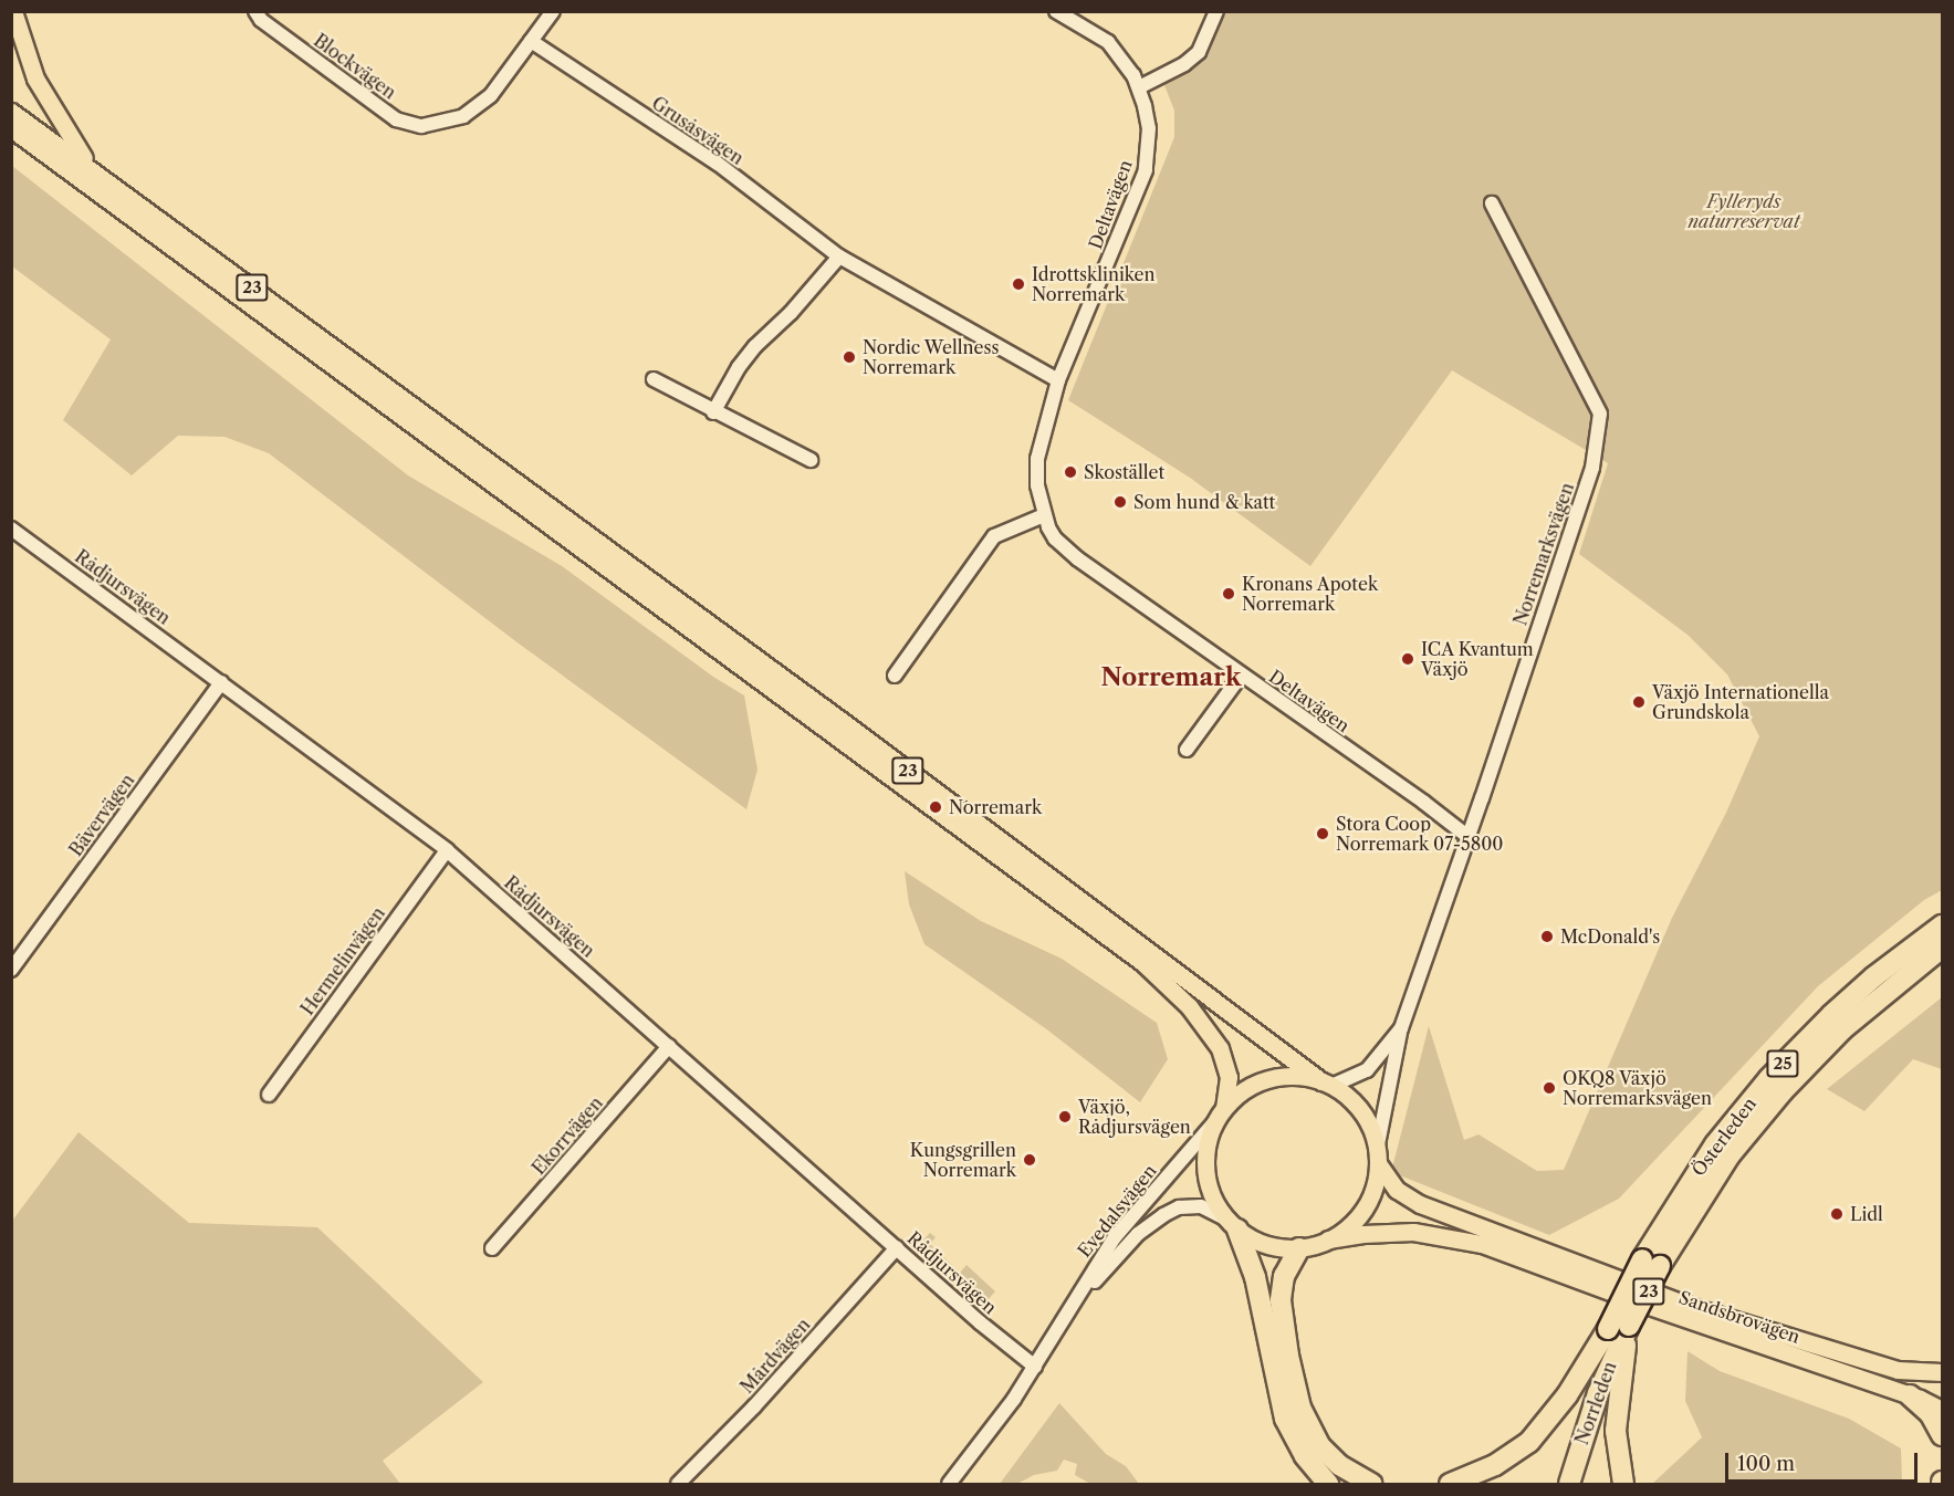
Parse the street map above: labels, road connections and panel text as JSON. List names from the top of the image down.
{
  "streets": {
    "highway": [
      "23",
      "25",
      "Österleden",
      "Norrleden"
    ],
    "main road": ["Sandsbrovägen"],
    "street": [
      "Blockvägen",
      "Grusåsvägen",
      "Deltavägen",
      "Norremarksvägen",
      "Rådjursvägen",
      "Bävervägen",
      "Hermelinvägen",
      "Ekorrvägen",
      "Evedalsvägen",
      "Mårdvägen"
    ]
  },
  "crossings": [
    ["Blockvägen", "Grusåsvägen"],
    ["Grusåsvägen", "Deltavägen"],
    ["Deltavägen", "Norremarksvägen"],
    ["23", "Norremarksvägen"],
    ["23", "Evedalsvägen"],
    ["23", "Sandsbrovägen"],
    ["Norremarksvägen", "Evedalsvägen"],
    ["Norremarksvägen", "Sandsbrovägen"],
    ["Rådjursvägen", "Bävervägen"],
    ["Rådjursvägen", "Hermelinvägen"],
    ["Rådjursvägen", "Ekorrvägen"],
    ["Rådjursvägen", "Evedalsvägen"],
    ["Rådjursvägen", "Mårdvägen"],
    ["Österleden", "Norrleden"],
    ["Evedalsvägen", "Sandsbrovägen"]
  ],
  "districts": ["Norremark"],
  "parks": ["Fylleryds naturreservat"],
  "places": [
    "Idrottskliniken Norremark",
    "Nordic Wellness Norremark",
    "Skostället",
    "Som hund & katt",
    "Kronans Apotek Norremark",
    "ICA Kvantum Växjö",
    "Växjö Internationella Grundskola",
    "Norremark",
    "Stora Coop Norremark 07-5800",
    "McDonald's",
    "OKQ8 Växjö Norremarksvägen",
    "Växjö, Rådjursvägen",
    "Kungsgrillen Norremark",
    "Lidl"
  ],
  "scale_bar": "100 m"
}
